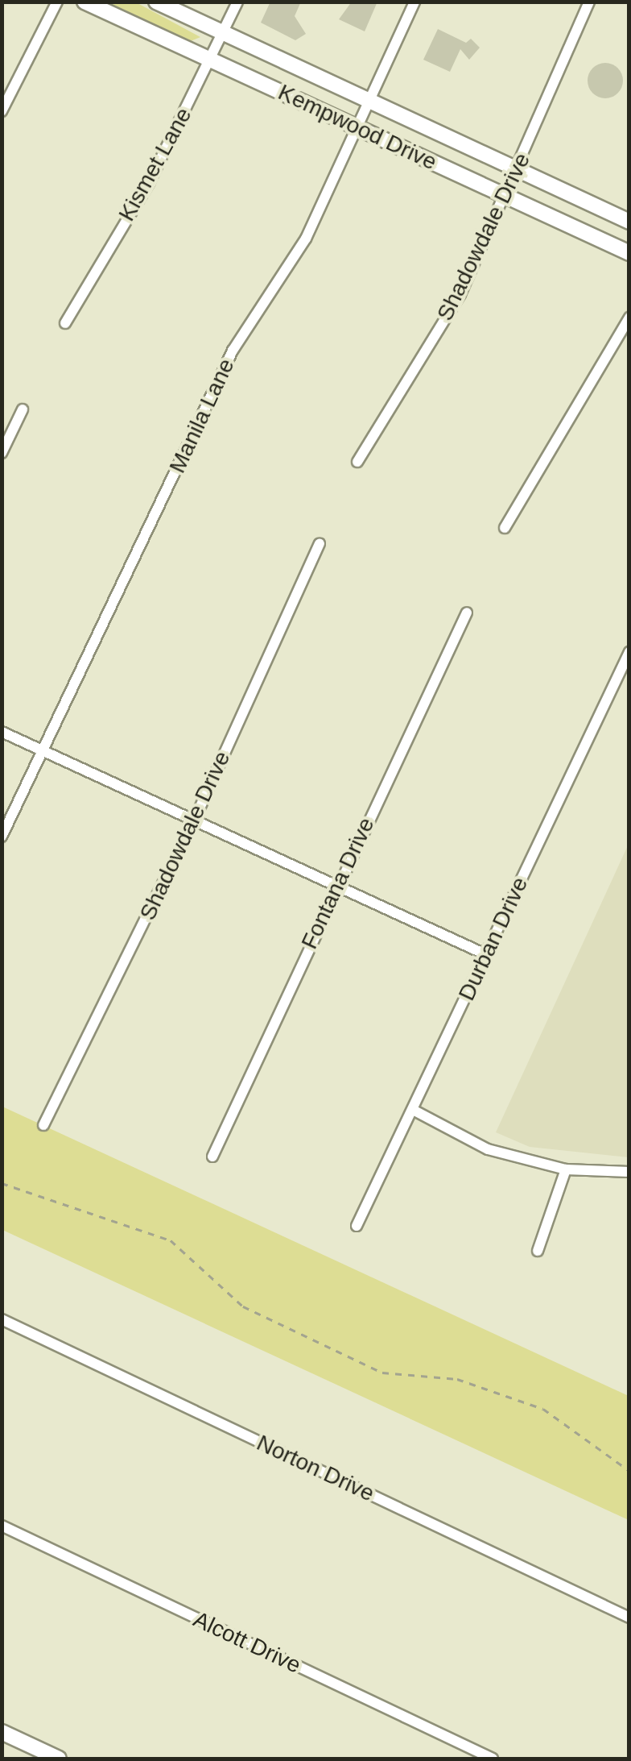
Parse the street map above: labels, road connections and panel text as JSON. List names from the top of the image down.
{
  "streets": {
    "main road": ["Kempwood Drive"],
    "street": [
      "Kismet Lane",
      "Shadowdale Drive",
      "Manila Lane",
      "Fontana Drive",
      "Durban Drive",
      "Norton Drive",
      "Alcott Drive"
    ]
  },
  "crossings": [
    ["Kempwood Drive", "Kismet Lane"],
    ["Kempwood Drive", "Shadowdale Drive"],
    ["Kempwood Drive", "Manila Lane"]
  ]
}
